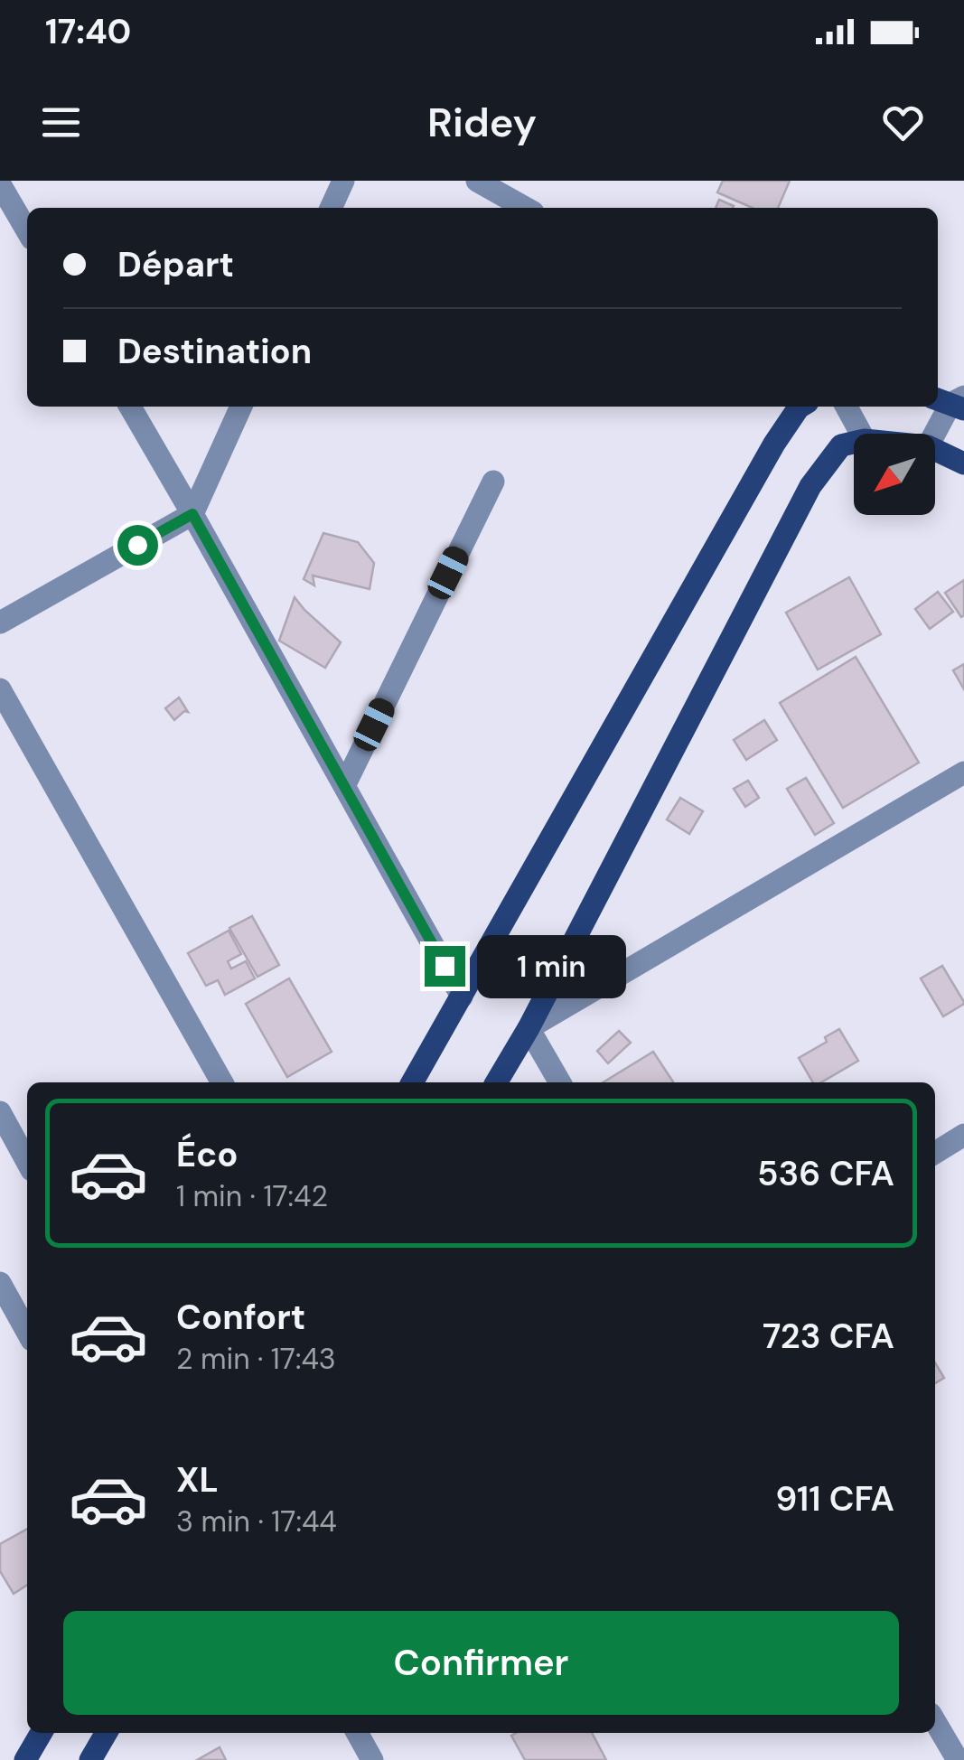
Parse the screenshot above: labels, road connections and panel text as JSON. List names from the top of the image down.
{
  "north": "bottom left",
  "page": {
    "status": "17:40",
    "header": "Ridey",
    "banner": ["Départ", "Destination"],
    "bubble": "1 min",
    "list": [
      {
        "name": "Éco",
        "note": "1 min · 17:42",
        "value": "536 CFA"
      },
      {
        "name": "Confort",
        "note": "2 min · 17:43",
        "value": "723 CFA"
      },
      {
        "name": "XL",
        "note": "3 min · 17:44",
        "value": "911 CFA"
      }
    ],
    "buttons": "Confirmer"
  }
}
